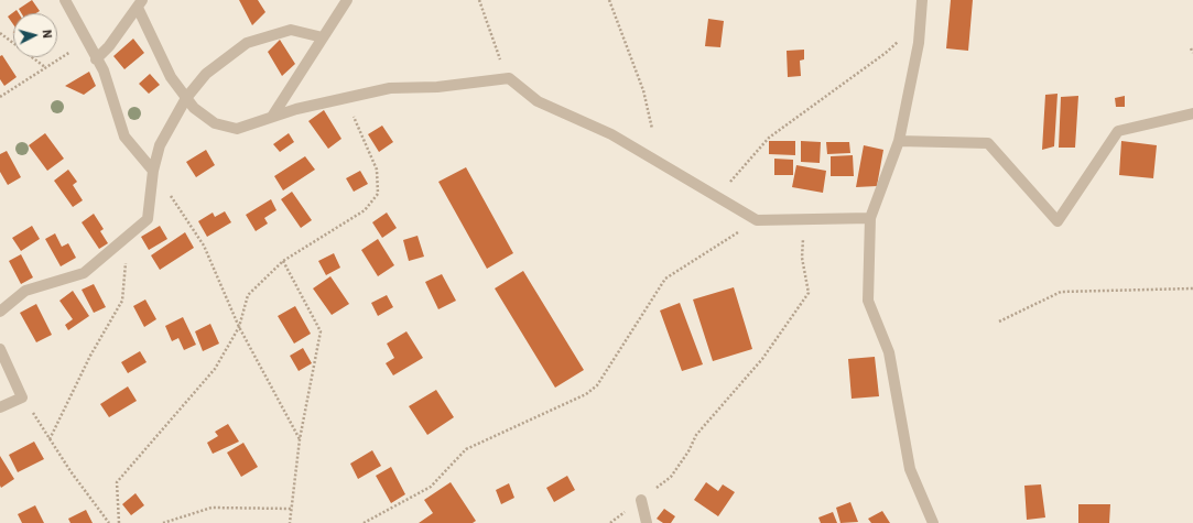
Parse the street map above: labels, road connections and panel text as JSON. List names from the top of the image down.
{
  "north": "right"
}
